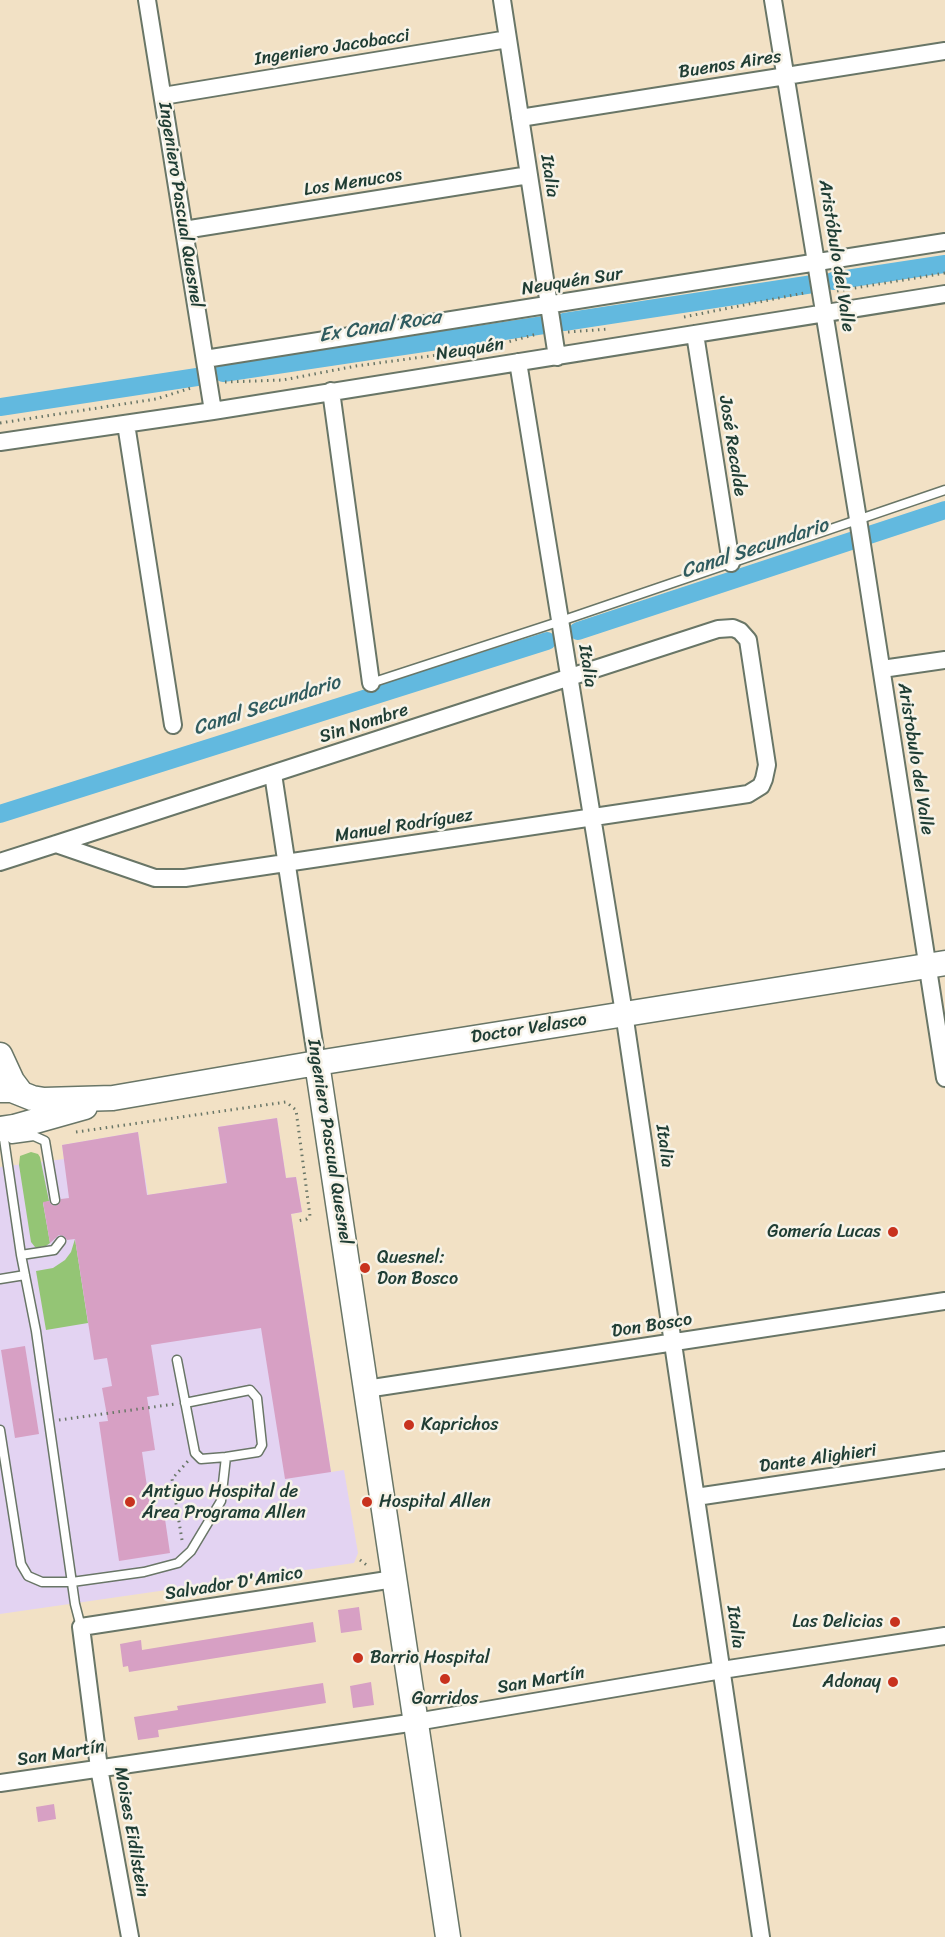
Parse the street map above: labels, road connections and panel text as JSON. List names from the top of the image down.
{
  "streets": {
    "main road": ["Ingeniero Pascual Quesnel", "Doctor Velasco"],
    "street": [
      "Ingeniero Jacobacci",
      "Buenos Aires",
      "Italia",
      "Los Menucos",
      "Aristóbulo del Valle",
      "Neuquén Sur",
      "Neuquén",
      "José Recalde",
      "Sin Nombre",
      "Aristobulo del Valle",
      "Manuel Rodríguez",
      "Don Bosco",
      "Dante Alighieri",
      "Salvador D'Amico",
      "San Martín",
      "Moises Eidilstein"
    ]
  },
  "crossings": [
    ["Ingeniero Jacobacci", "Italia"],
    ["Ingeniero Jacobacci", "Ingeniero Pascual Quesnel"],
    ["Buenos Aires", "Italia"],
    ["Buenos Aires", "Aristóbulo del Valle"],
    ["Italia", "Los Menucos"],
    ["Italia", "Neuquén Sur"],
    ["Italia", "Neuquén"],
    ["Italia", "Sin Nombre"],
    ["Italia", "Manuel Rodríguez"],
    ["Italia", "Doctor Velasco"],
    ["Italia", "Don Bosco"],
    ["Italia", "Dante Alighieri"],
    ["Italia", "San Martín"],
    ["Los Menucos", "Ingeniero Pascual Quesnel"],
    ["Ingeniero Pascual Quesnel", "Neuquén Sur"],
    ["Ingeniero Pascual Quesnel", "Neuquén"],
    ["Ingeniero Pascual Quesnel", "Sin Nombre"],
    ["Ingeniero Pascual Quesnel", "Manuel Rodríguez"],
    ["Ingeniero Pascual Quesnel", "Doctor Velasco"],
    ["Ingeniero Pascual Quesnel", "Don Bosco"],
    ["Ingeniero Pascual Quesnel", "Salvador D'Amico"],
    ["Ingeniero Pascual Quesnel", "San Martín"],
    ["Aristóbulo del Valle", "Neuquén Sur"],
    ["Aristóbulo del Valle", "Neuquén"],
    ["Aristóbulo del Valle", "Aristobulo del Valle"],
    ["Neuquén", "José Recalde"],
    ["Neuquén", "Sin Nombre"],
    ["Sin Nombre", "Manuel Rodríguez"],
    ["Aristobulo del Valle", "Doctor Velasco"],
    ["Salvador D'Amico", "Moises Eidilstein"],
    ["San Martín", "Moises Eidilstein"]
  ],
  "water": ["Ex Canal Roca", "Canal Secundario"],
  "places": [
    "Gomería Lucas",
    "Quesnel: Don Bosco",
    "Kaprichos",
    "Antiguo Hospital de Área Programa Allen",
    "Hospital Allen",
    "Las Delicias",
    "Barrio Hospital",
    "Garridos",
    "Adonay"
  ]
}
